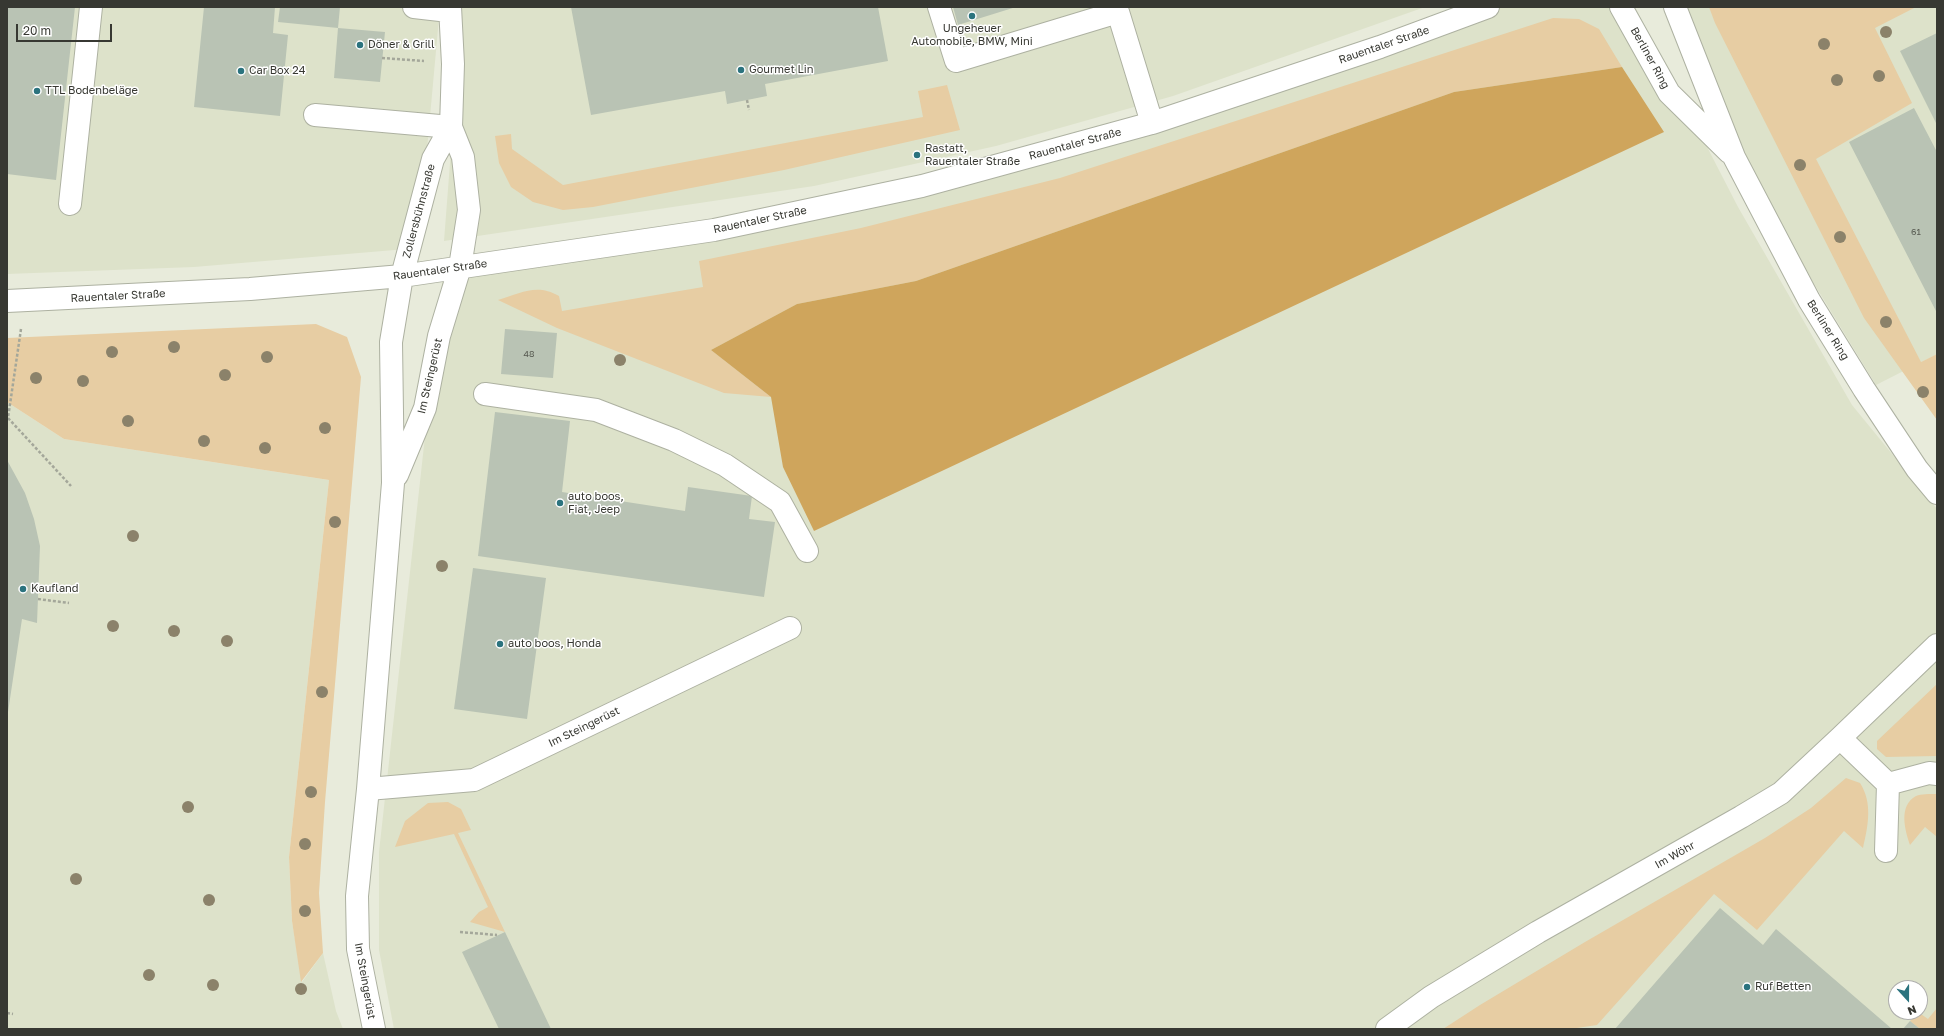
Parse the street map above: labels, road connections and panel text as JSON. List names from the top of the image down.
{
  "streets": {
    "street": [
      "Rauentaler Straße",
      "Berliner Ring",
      "Zollersbühnstraße",
      "Im Steingerüst",
      "Im Wöhr"
    ]
  },
  "crossings": [
    ["Rauentaler Straße", "Zollersbühnstraße"],
    ["Rauentaler Straße", "Im Steingerüst"],
    ["Zollersbühnstraße", "Im Steingerüst"]
  ],
  "places": [
    "Ungeheuer Automobile, BMW, Mini",
    "Döner & Grill",
    "Gourmet Lin",
    "Car Box 24",
    "TTL Bodenbeläge",
    "Rastatt, Rauentaler Straße",
    "auto boos, Fiat, Jeep",
    "Kaufland",
    "auto boos, Honda",
    "Ruf Betten"
  ],
  "house_numbers": ["61", "48"],
  "scale_bar": "20 m",
  "north": "bottom"
}
